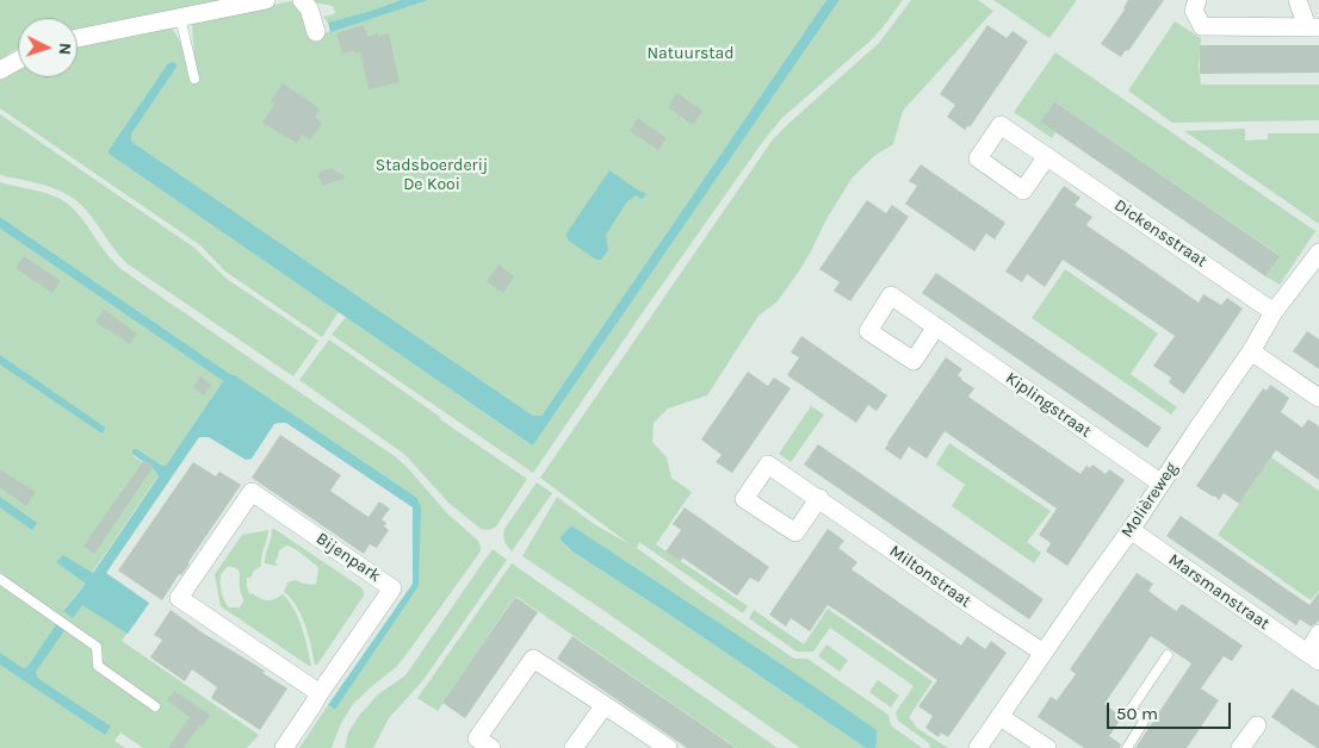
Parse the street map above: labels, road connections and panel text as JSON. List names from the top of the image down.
{
  "streets": {
    "street": [
      "Dickensstraat",
      "Kiplingstraat",
      "Molièreweg",
      "Bijenpark",
      "Miltonstraat",
      "Marsmanstraat"
    ]
  },
  "crossings": [
    ["Dickensstraat", "Molièreweg"],
    ["Kiplingstraat", "Molièreweg"],
    ["Molièreweg", "Miltonstraat"],
    ["Molièreweg", "Marsmanstraat"]
  ],
  "parks": ["Natuurstad", "Stadsboerderij De Kooi"],
  "scale_bar": "50 m",
  "north": "right"
}
